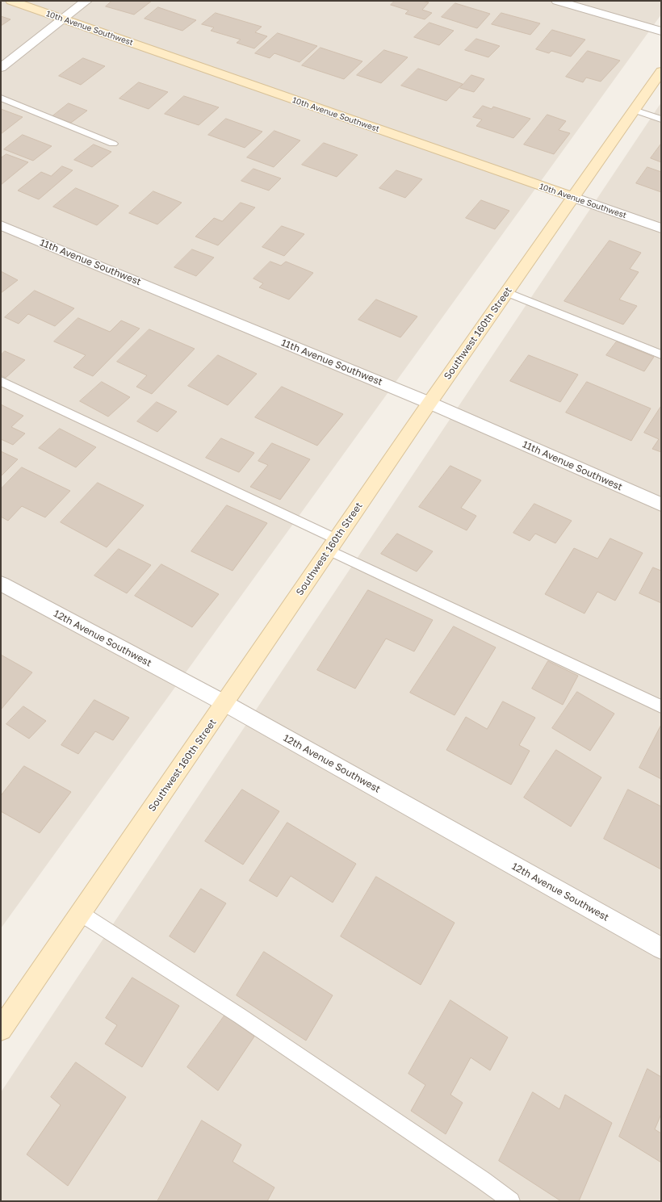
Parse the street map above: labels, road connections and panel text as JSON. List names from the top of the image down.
{
  "streets": {
    "street": [
      "10th Avenue Southwest",
      "11th Avenue Southwest",
      "Southwest 160th Street",
      "12th Avenue Southwest"
    ]
  },
  "crossings": [
    ["10th Avenue Southwest", "Southwest 160th Street"],
    ["11th Avenue Southwest", "Southwest 160th Street"],
    ["Southwest 160th Street", "12th Avenue Southwest"]
  ]
}
